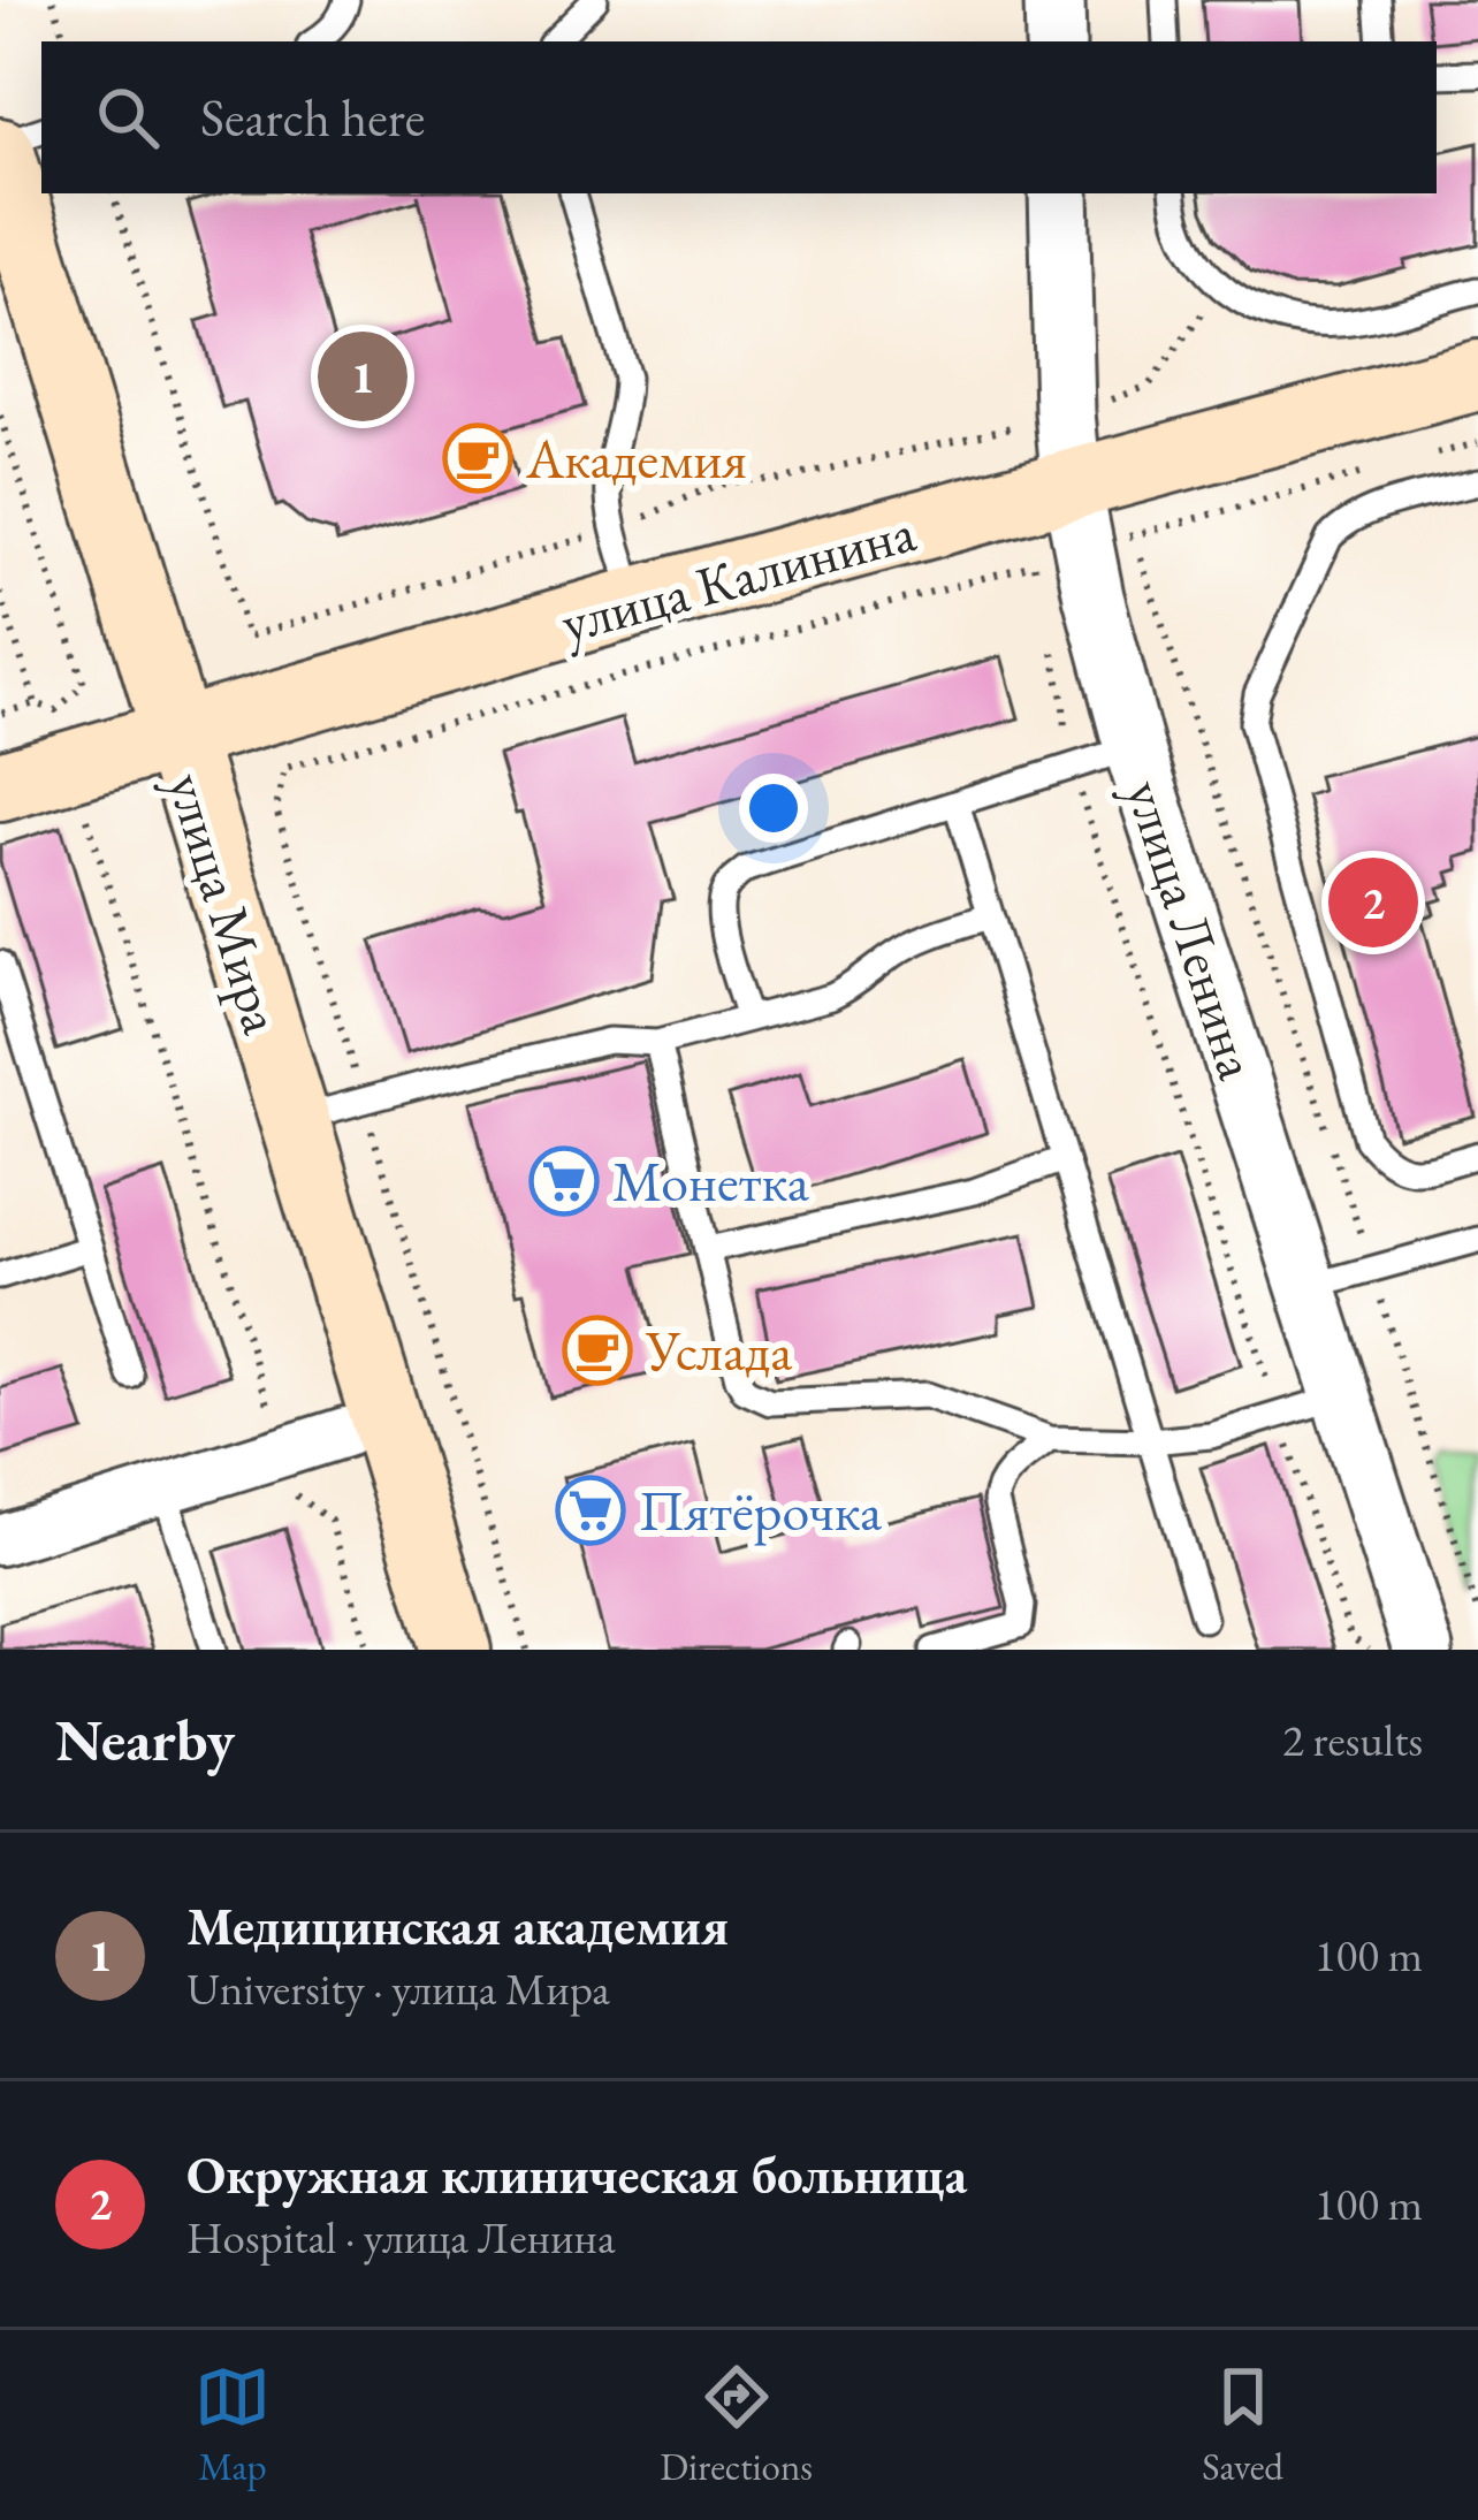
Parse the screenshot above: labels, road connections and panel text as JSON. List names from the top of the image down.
{
  "streets": {
    "main road": ["улица Калинина", "улица Мира"],
    "street": ["улица Ленина"]
  },
  "crossings": [
    ["улица Калинина", "улица Мира"],
    ["улица Калинина", "улица Ленина"]
  ],
  "places": {
    "cafe": ["Академия", "Услада"],
    "supermarket": ["Монетка", "Пятёрочка"]
  },
  "page": {
    "search": "Search here",
    "pins": ["1", "2"],
    "heading": ["Nearby", "2 results"],
    "list": [
      {
        "mark": "1",
        "name": "Медицинская академия",
        "note": "University · улица Мира",
        "value": "100 m"
      },
      {
        "mark": "2",
        "name": "Окружная клиническая больница",
        "note": "Hospital · улица Ленина",
        "value": "100 m"
      }
    ],
    "nav": ["Map", "Directions", "Saved"]
  }
}
